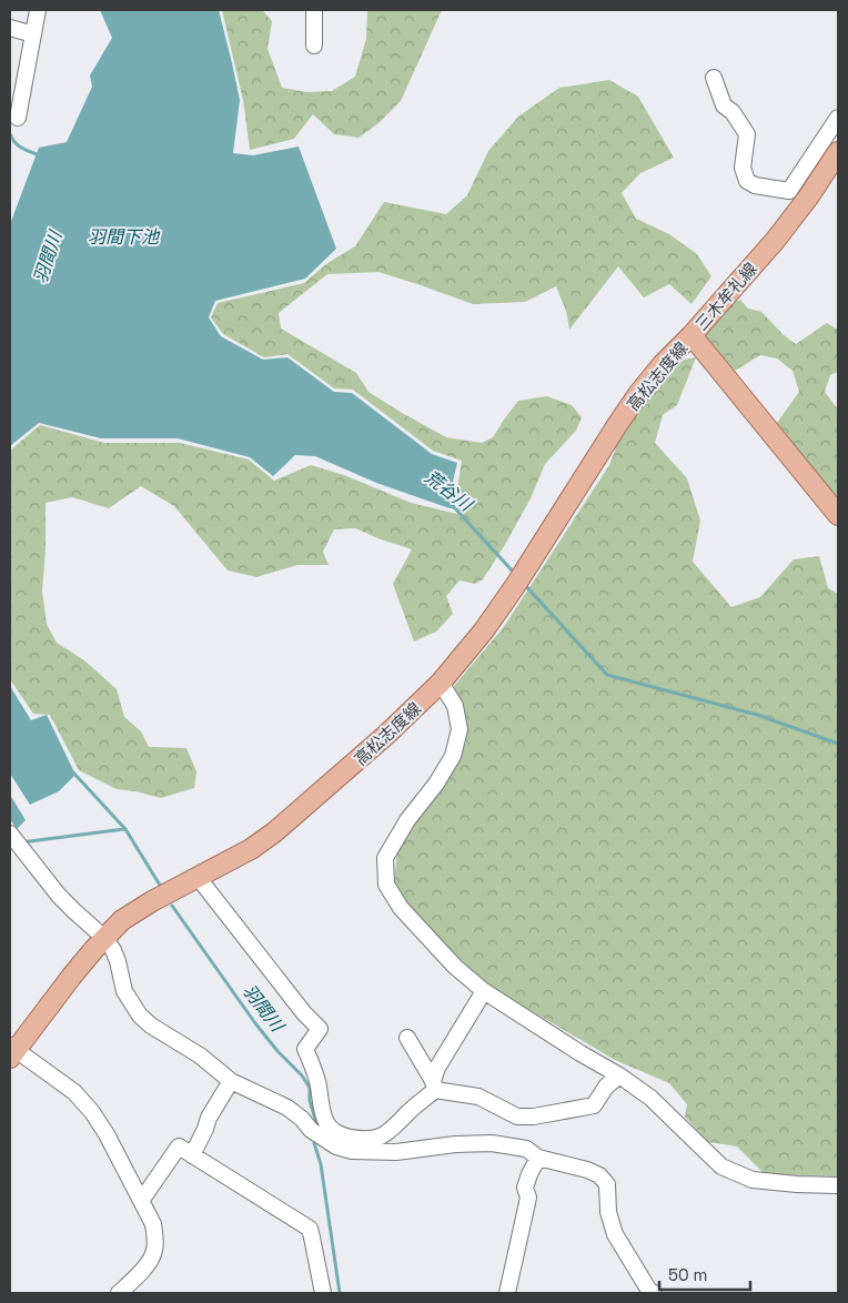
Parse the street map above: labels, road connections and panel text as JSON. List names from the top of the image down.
{
  "streets": {
    "main road": ["三木牟礼線", "高松志度線"]
  },
  "crossings": [
    ["三木牟礼線", "高松志度線"]
  ],
  "water": ["羽間下池", "羽間川", "荒谷川"],
  "scale_bar": "50 m"
}
